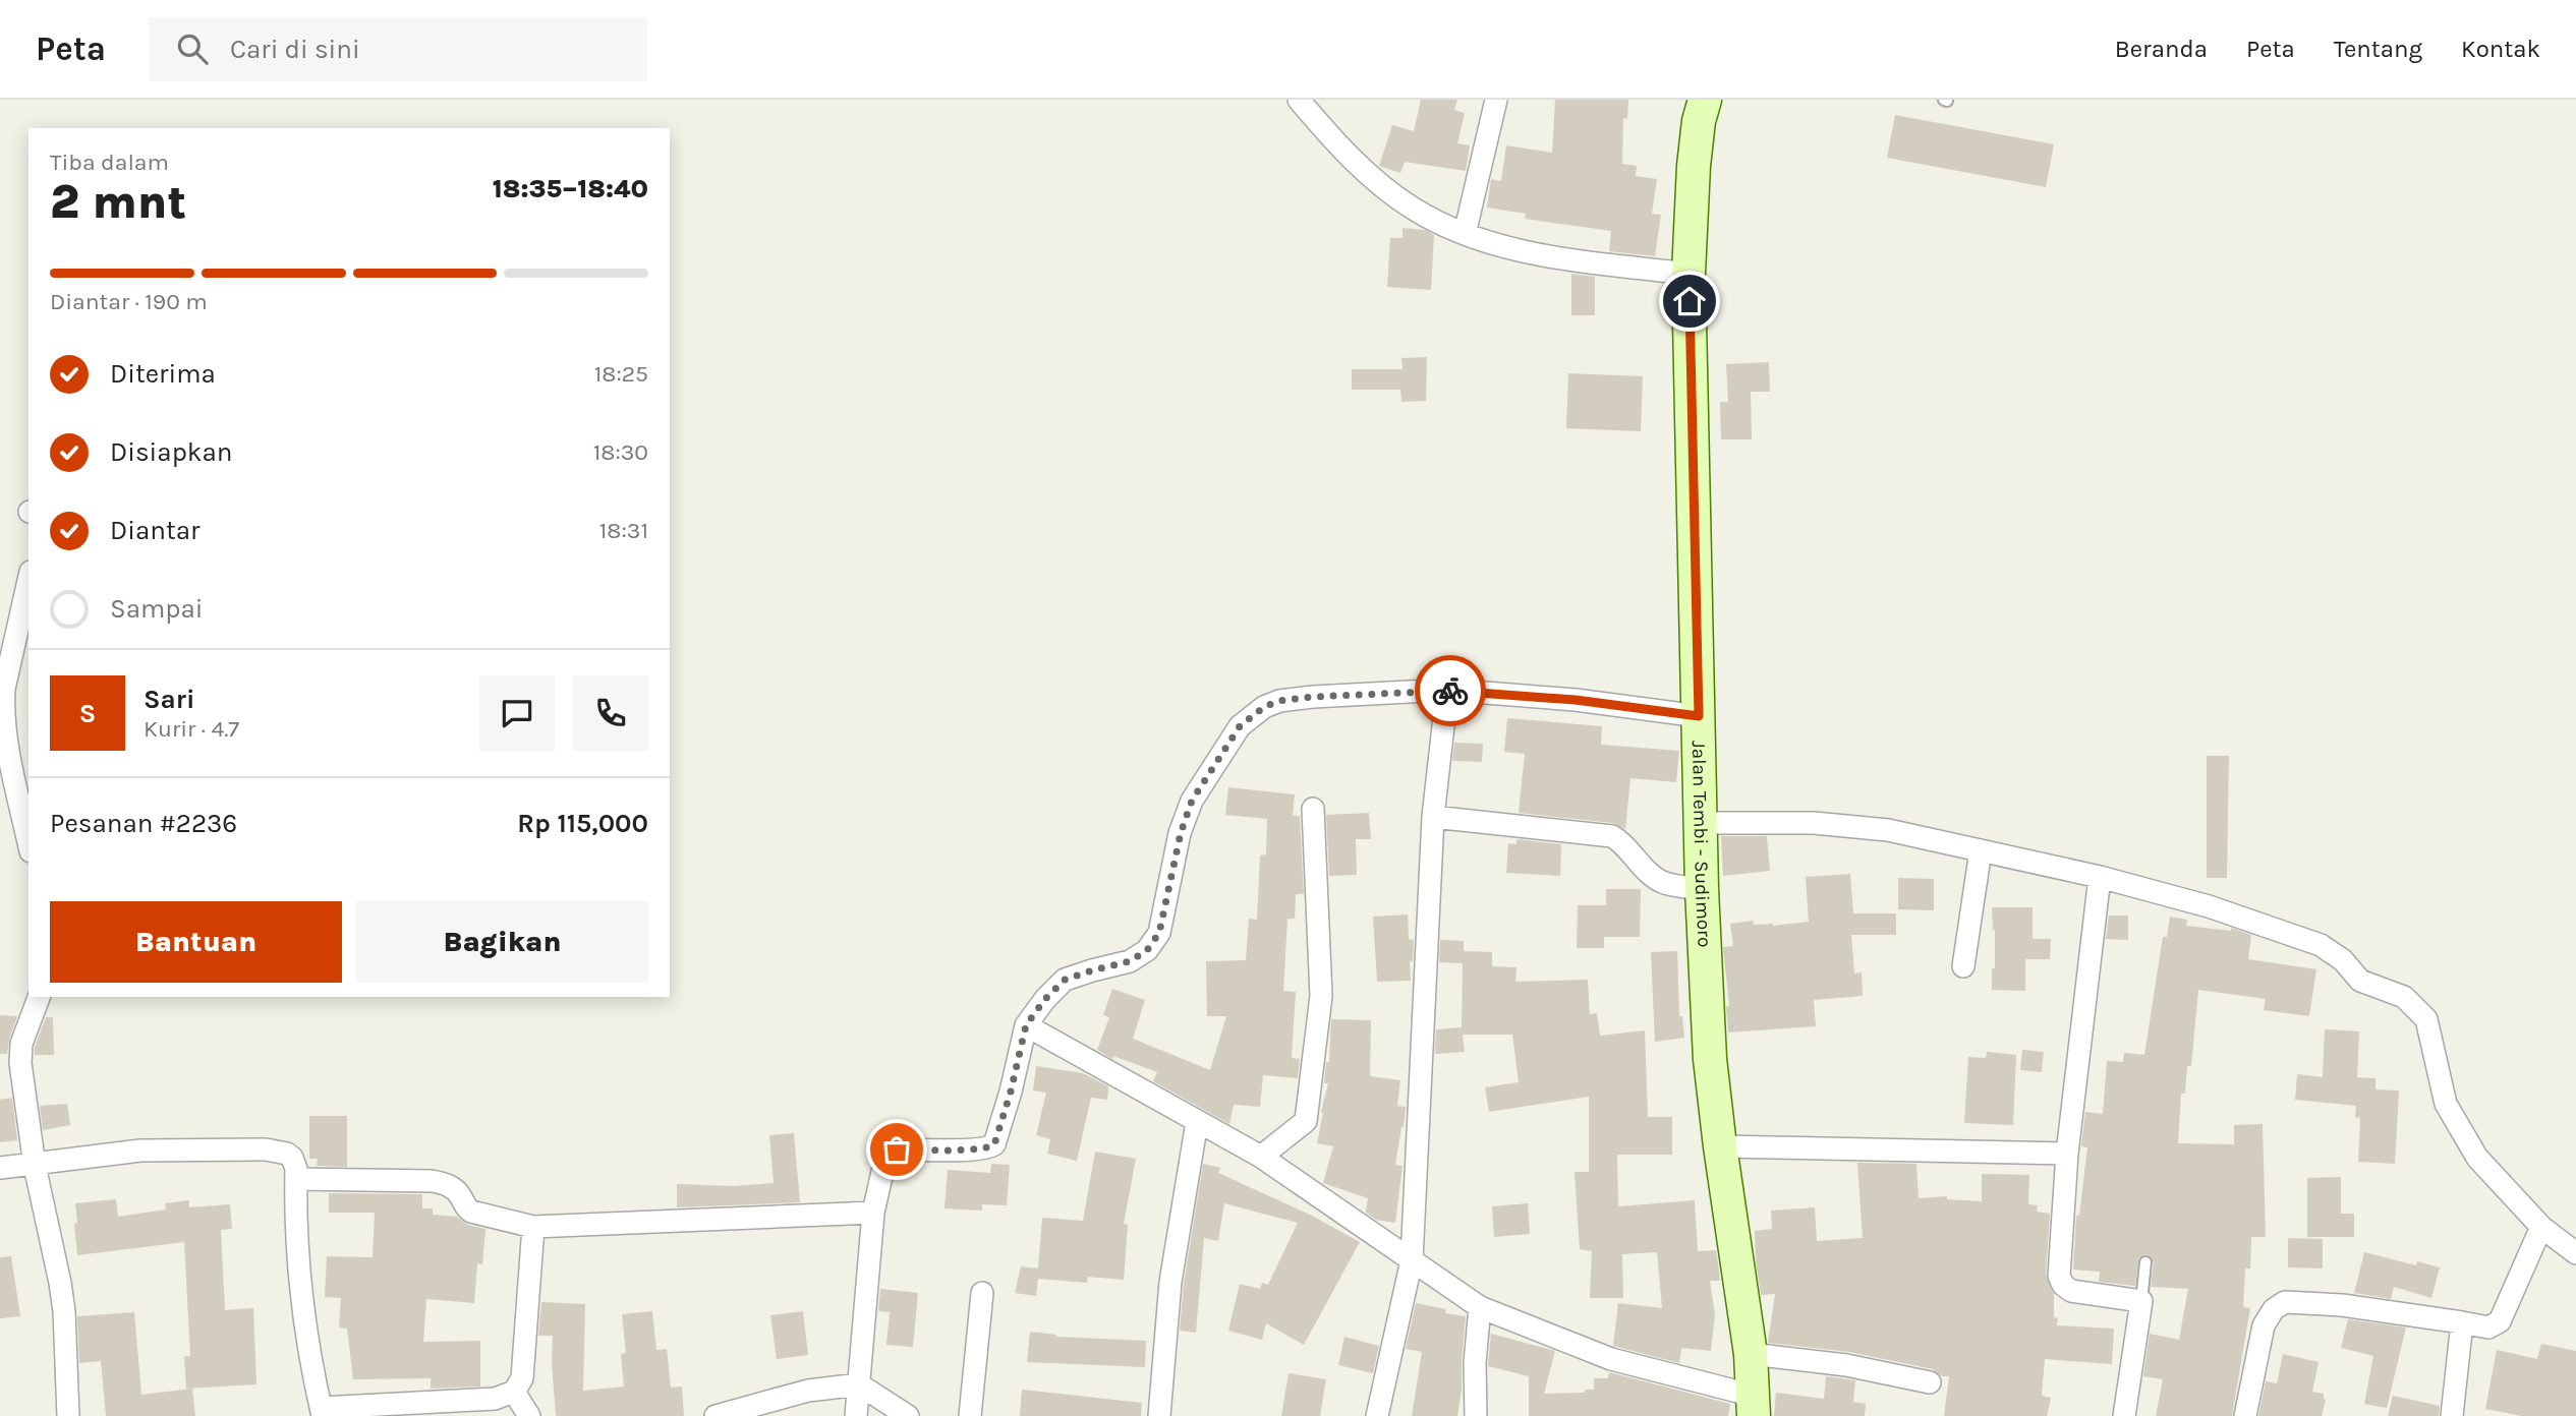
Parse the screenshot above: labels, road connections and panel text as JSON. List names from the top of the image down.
{
  "streets": {
    "main road": ["Jalan Tembi - Sudimoro"]
  },
  "page": {
    "header": "Peta",
    "search": "Cari di sini",
    "nav": [
      "Beranda",
      "Peta",
      "Tentang",
      "Kontak"
    ],
    "heading": ["2 mnt", "Tiba dalam", "18:35–18:40"],
    "panel": [
      "Sari",
      "Kurir · 4.7",
      "Pesanan #2236",
      "Rp 115,000"
    ],
    "bar": "Diantar · 190 m",
    "list": [
      ["Diterima", "18:25"],
      ["Disiapkan", "18:30"],
      ["Diantar", "18:31"],
      "Sampai"
    ],
    "round": "S",
    "buttons": ["Bantuan", "Bagikan"]
  }
}
